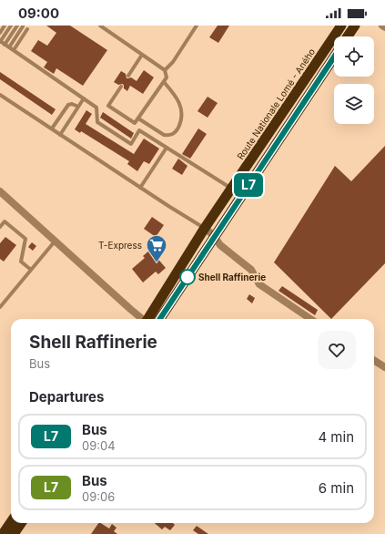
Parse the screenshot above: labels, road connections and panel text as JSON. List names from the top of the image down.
{
  "streets": {
    "highway": ["Route Nationale Lomé - Aného"]
  },
  "places": {
    "supermarket": ["T-Express"],
    "other": ["Shell Raffinerie"]
  },
  "lines": ["bus line L7"],
  "page": {
    "status": "09:00",
    "on_map": "L7",
    "heading": [
      ["Shell Raffinerie", "Bus"],
      "Departures"
    ],
    "list": [
      {
        "mark": "L7",
        "name": "Bus",
        "note": "09:04",
        "value": "4 min"
      },
      {
        "mark": "L7",
        "name": "Bus",
        "note": "09:06",
        "value": "6 min"
      }
    ]
  }
}
